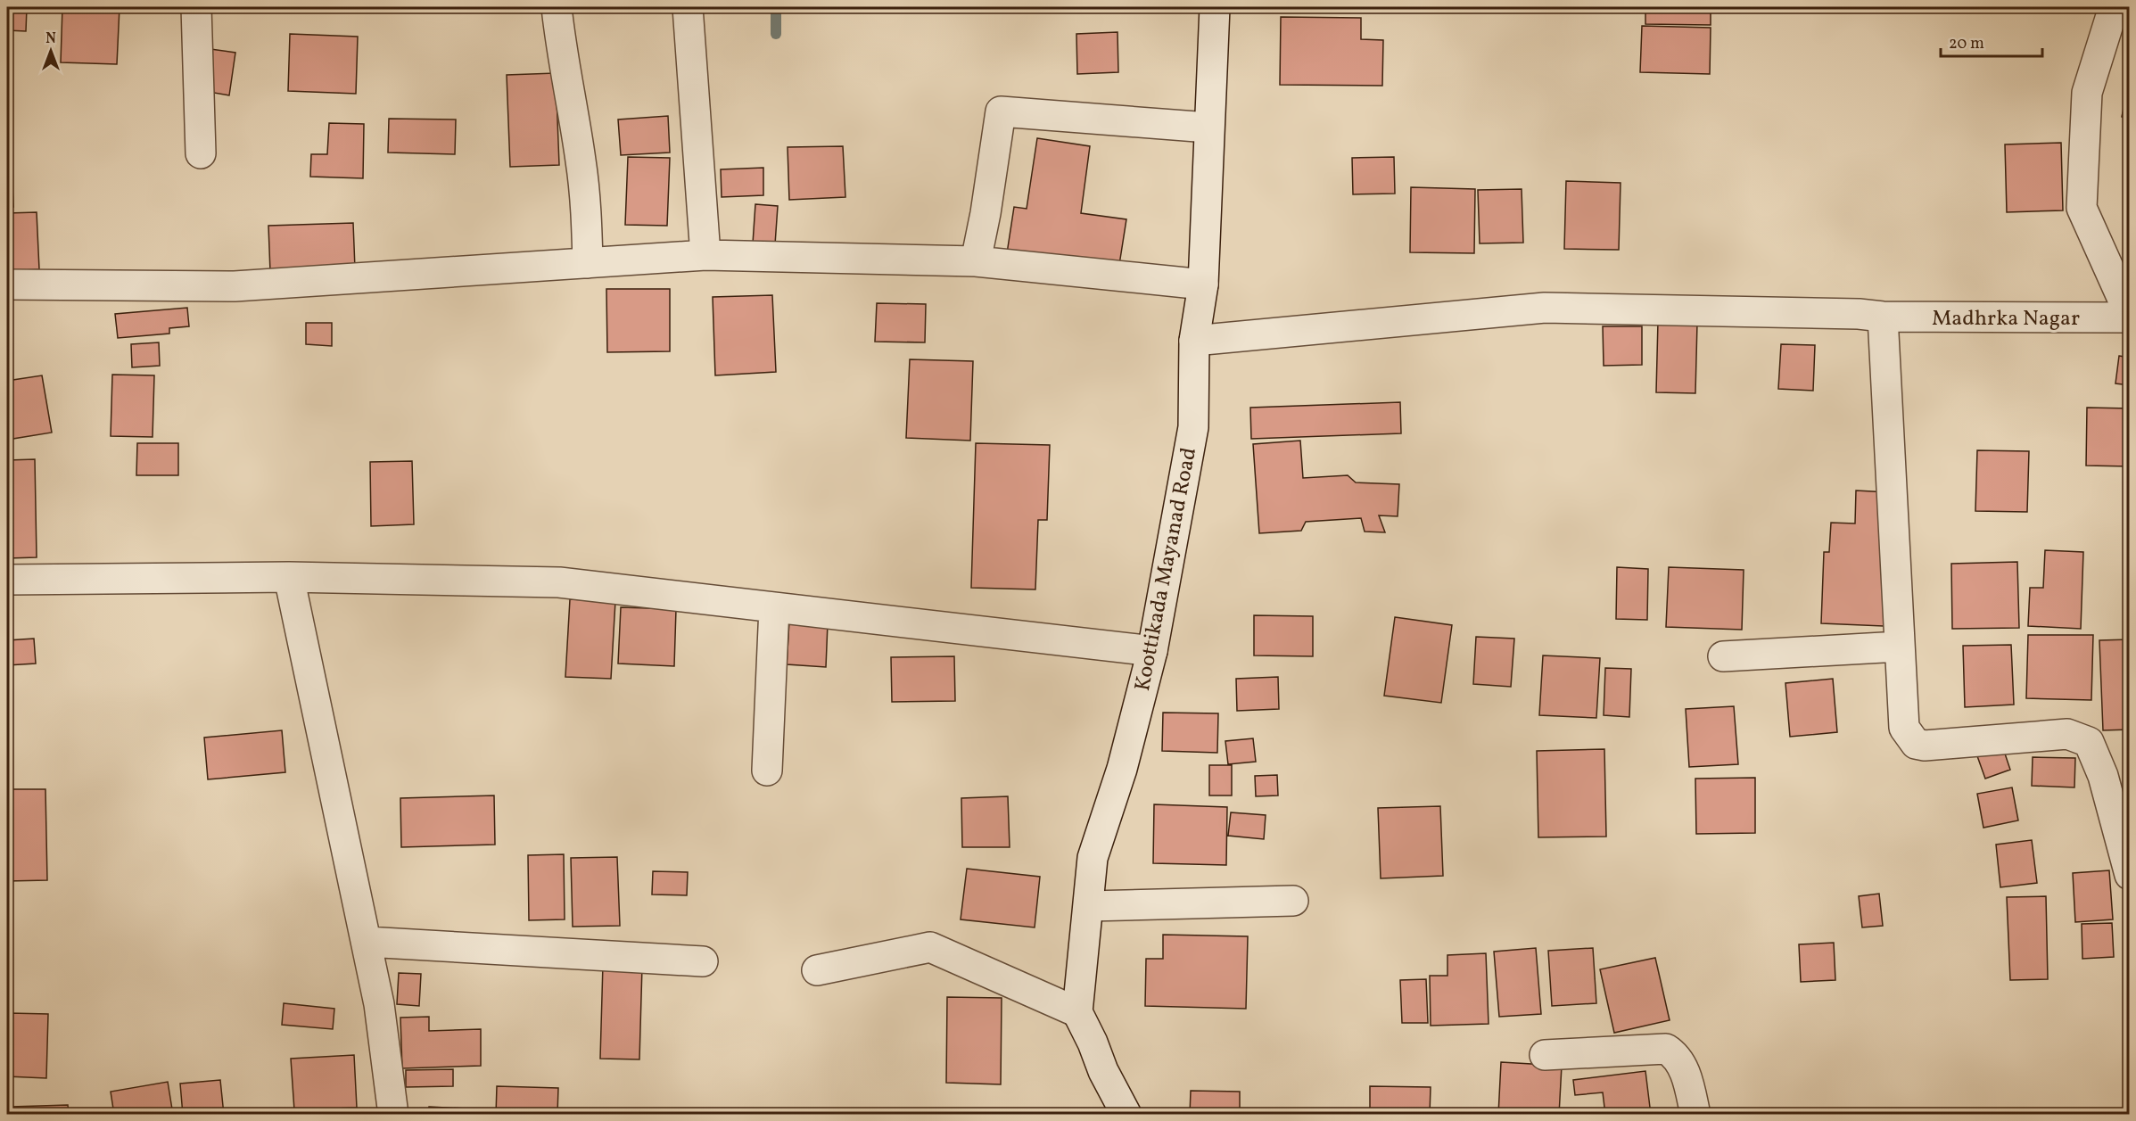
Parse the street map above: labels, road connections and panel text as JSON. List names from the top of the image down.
{
  "streets": {
    "street": ["Madhrka Nagar", "Koottikada Mayanad Road"]
  },
  "crossings": [
    ["Madhrka Nagar", "Koottikada Mayanad Road"]
  ],
  "scale_bar": "20 m",
  "north": "top"
}
